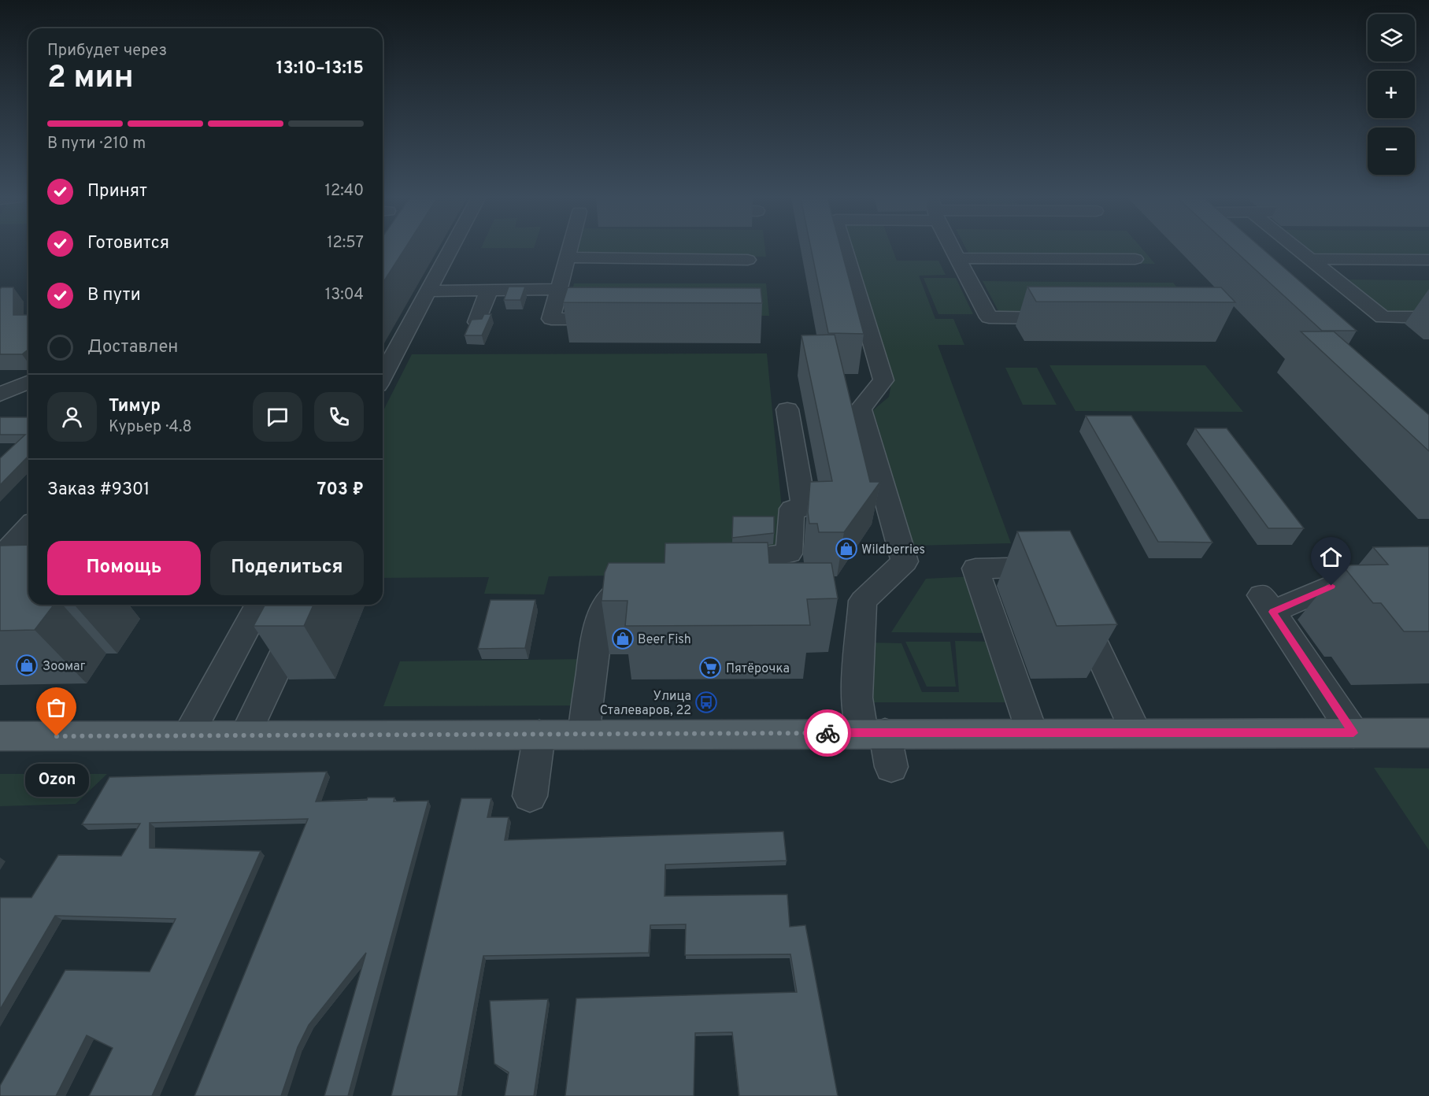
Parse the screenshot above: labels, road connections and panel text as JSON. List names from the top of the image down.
{
  "places": {
    "shop": ["Wildberries", "Beer Fish", "Зоомаг"],
    "supermarket": ["Пятёрочка"],
    "bus stop": ["Улица Сталеваров, 22"],
    "other": ["Ozon"]
  },
  "page": {
    "map_buttons": ["+", "−"],
    "heading": ["2 мин", "Прибудет через", "13:10–13:15"],
    "panel": [
      "Тимур",
      "Курьер · 4.8",
      "Заказ #9301",
      "703 ₽"
    ],
    "bar": "В пути · 210 m",
    "list": [
      ["Принят", "12:40"],
      ["Готовится", "12:57"],
      ["В пути", "13:04"],
      "Доставлен"
    ],
    "buttons": ["Помощь", "Поделиться"],
    "bubble": "Ozon"
  }
}
